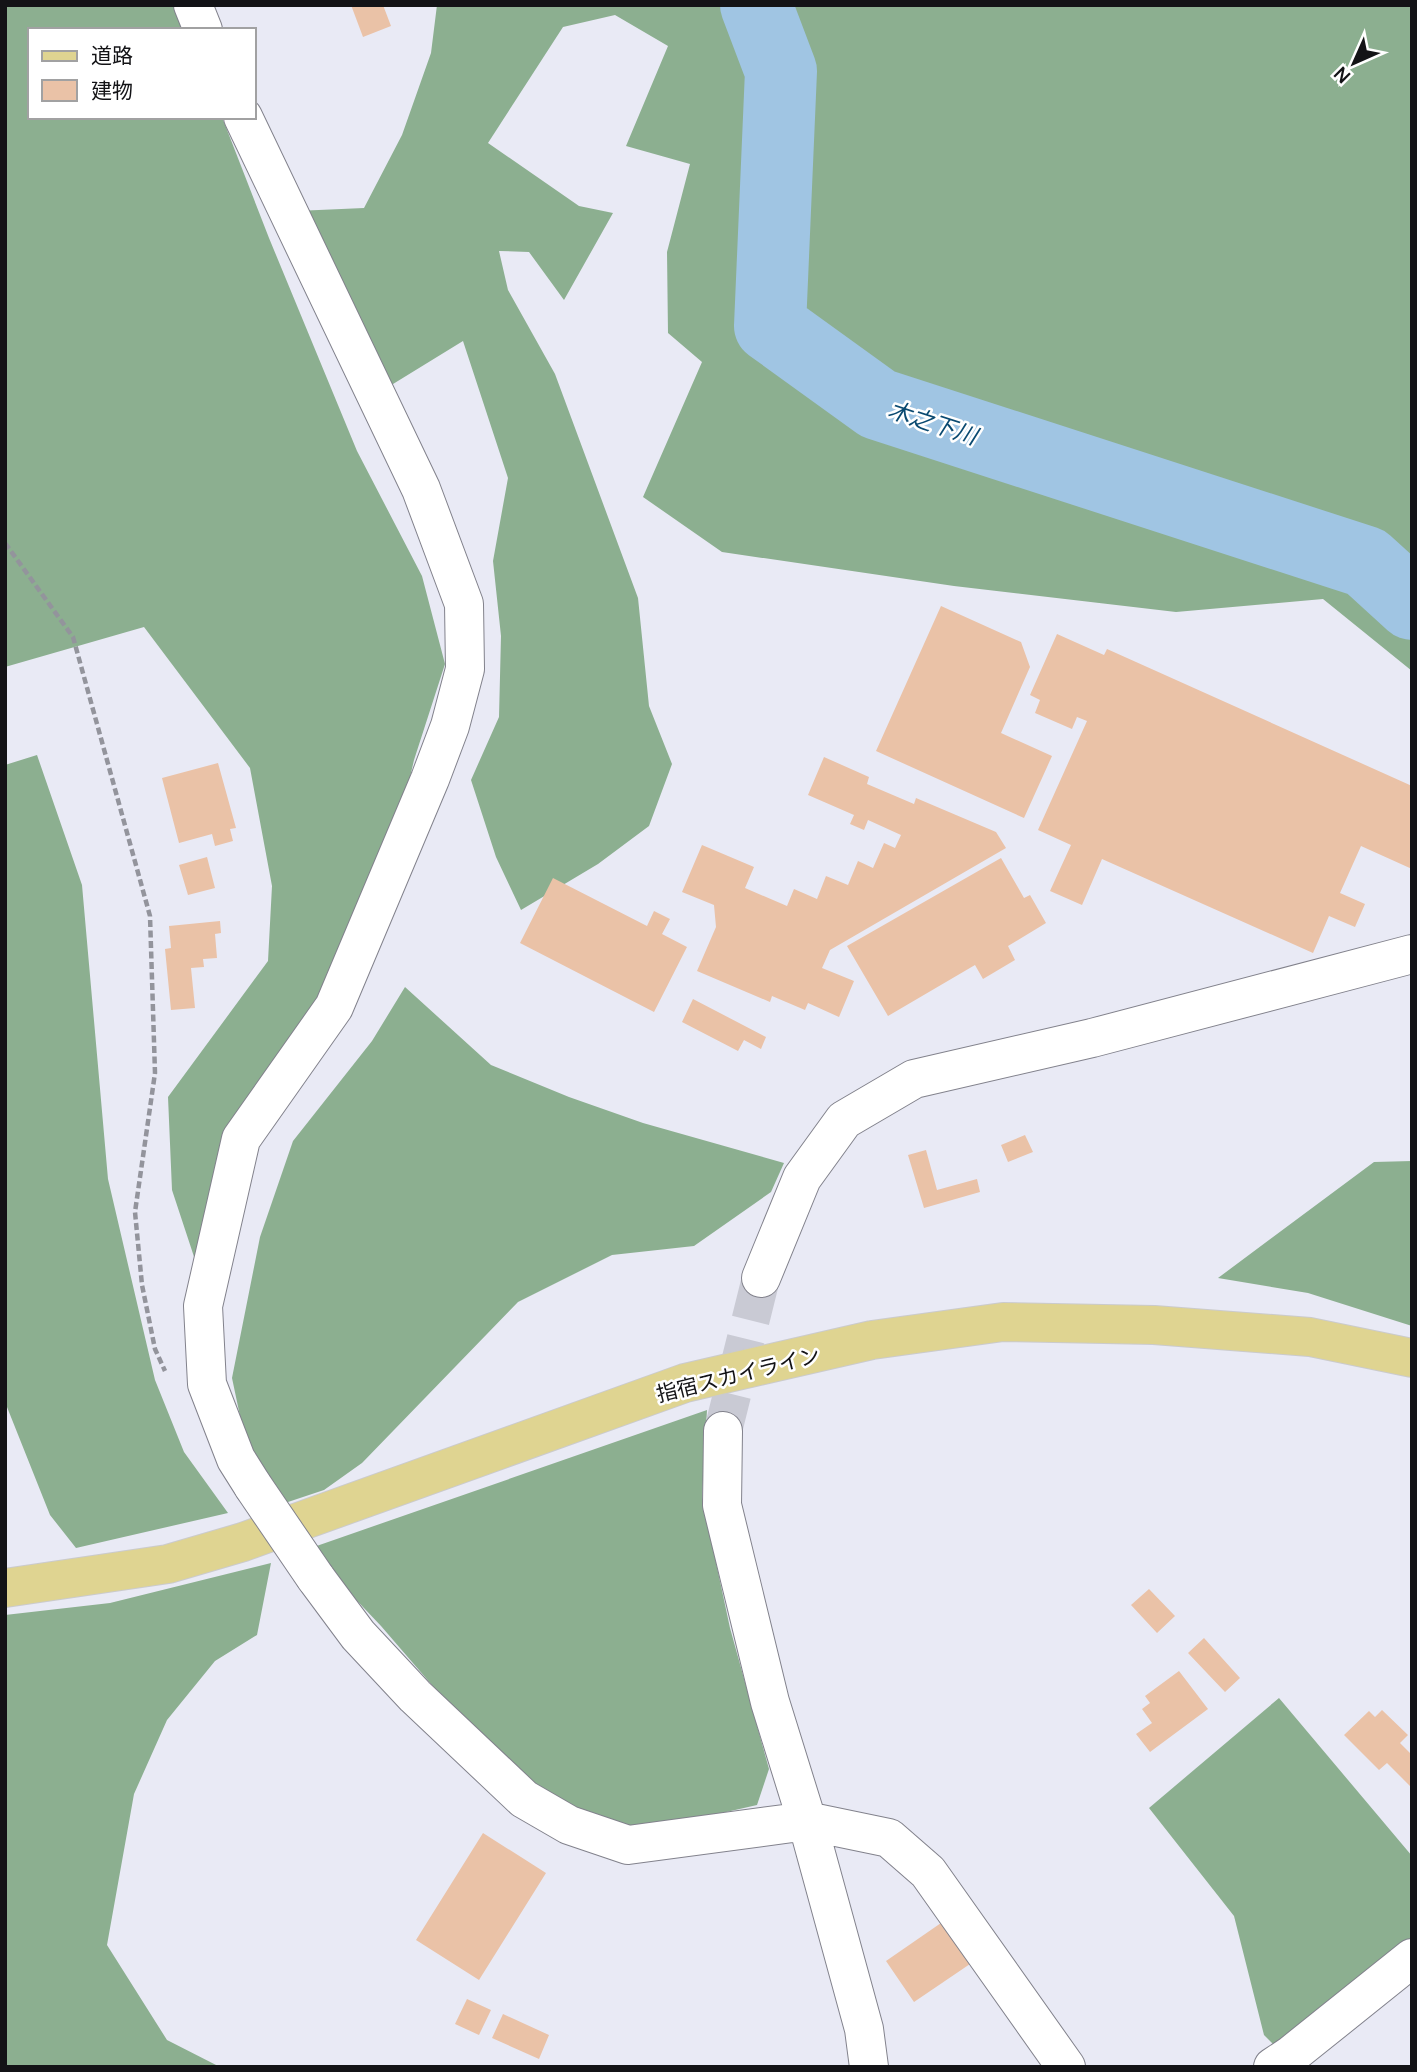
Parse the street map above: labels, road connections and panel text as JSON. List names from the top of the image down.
{
  "streets": {
    "main road": ["指宿スカイライン"]
  },
  "water": ["木之下川"],
  "legend": ["道路", "建物"],
  "north": "bottom left"
}
